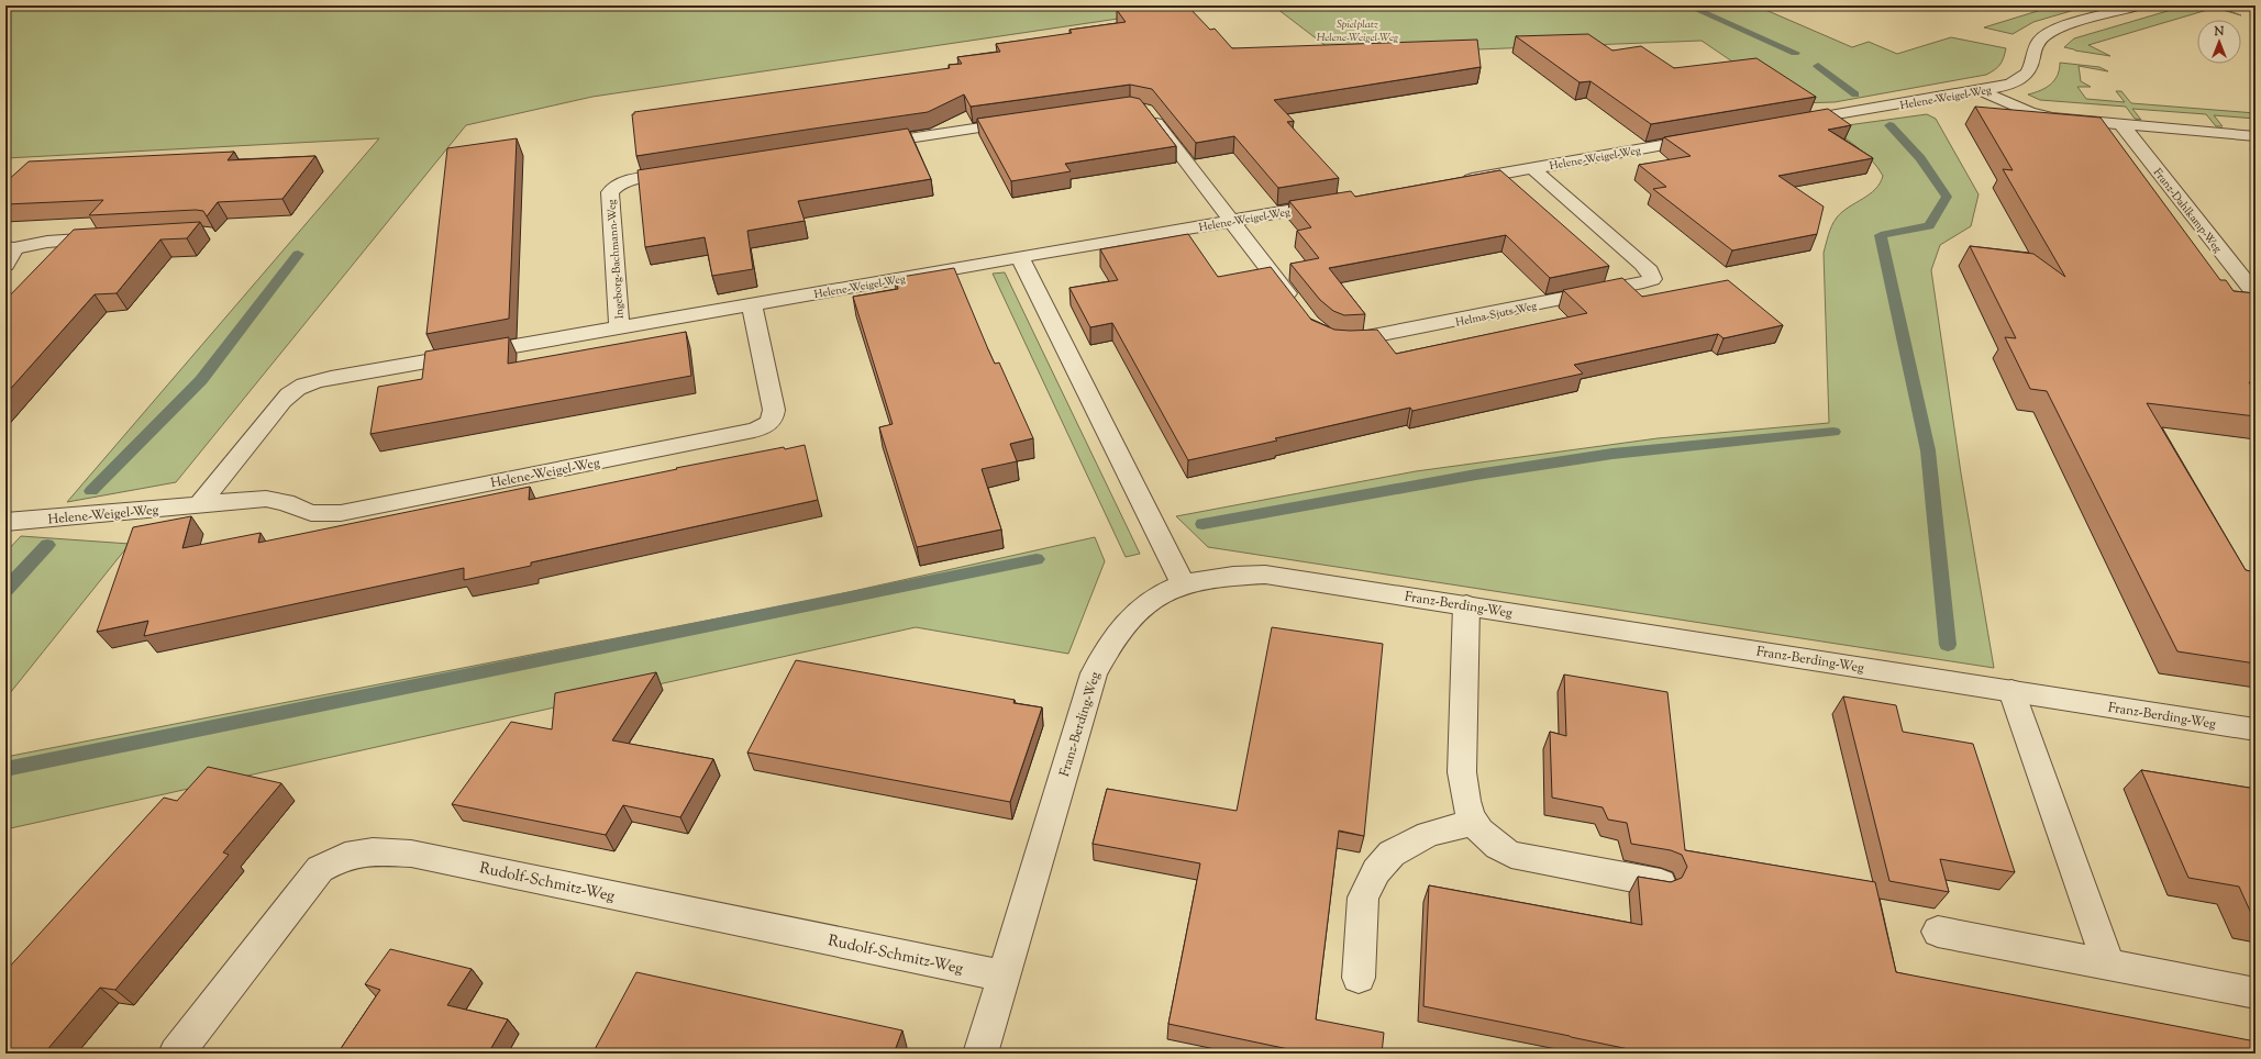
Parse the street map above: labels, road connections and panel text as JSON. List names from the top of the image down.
{
  "streets": {
    "street": [
      "Helene-Weigel-Weg",
      "Franz-Dahlkamp-Weg",
      "Ingeborg-Bachmann-Weg",
      "Helma-Sjuts-Weg",
      "Franz-Berding-Weg",
      "Rudolf-Schmitz-Weg"
    ]
  },
  "crossings": [
    ["Helene-Weigel-Weg", "Ingeborg-Bachmann-Weg"],
    ["Helene-Weigel-Weg", "Helma-Sjuts-Weg"],
    ["Franz-Berding-Weg", "Rudolf-Schmitz-Weg"]
  ],
  "parks": ["Spielplatz Helene-Weigel-Weg"],
  "north": "top"
}
